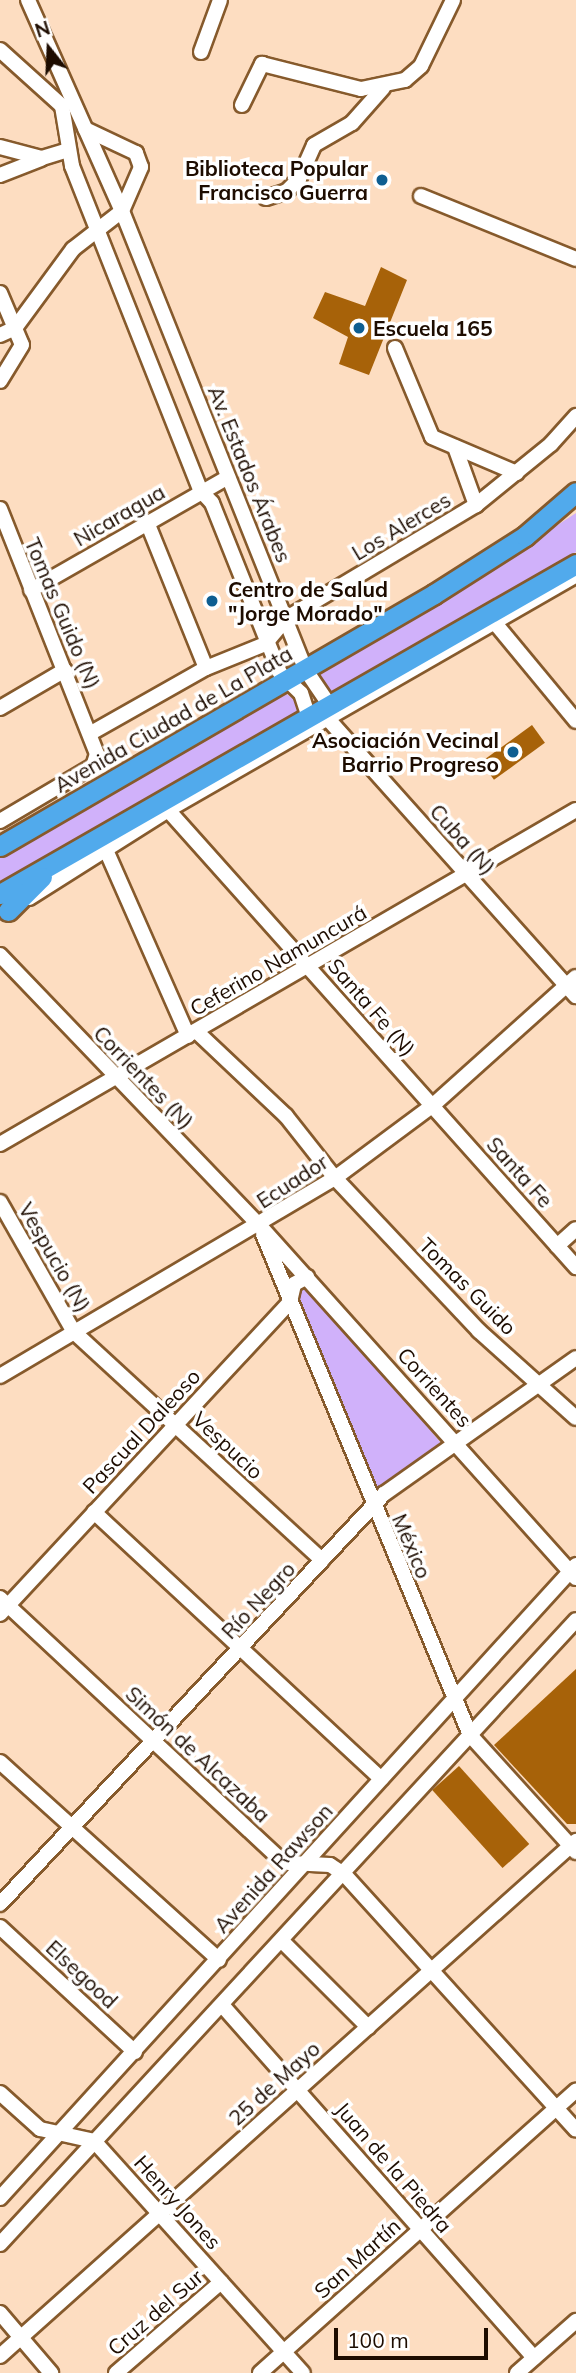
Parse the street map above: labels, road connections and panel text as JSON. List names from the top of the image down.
{
  "streets": {
    "highway": ["Avenida Ciudad de La Plata"],
    "street": [
      "Av. Estados Árabes",
      "Nicaragua",
      "Los Alerces",
      "Tomas Guido (N)",
      "Cuba (N)",
      "Ceferino Namuncurá",
      "Santa Fe (N)",
      "Corrientes (N)",
      "Santa Fe",
      "Ecuador",
      "Vespucio (N)",
      "Tomas Guido",
      "Corrientes",
      "Pascual Daleoso",
      "Vespucio",
      "México",
      "Río Negro",
      "Simón de Alcazaba",
      "Avenida Rawson",
      "Elsegood",
      "25 de Mayo",
      "Juan de la Piedra",
      "Henry Jones",
      "San Martín",
      "Cruz del Sur"
    ]
  },
  "crossings": [
    ["Av. Estados Árabes", "Nicaragua"],
    ["Av. Estados Árabes", "Los Alerces"],
    ["Av. Estados Árabes", "Avenida Ciudad de La Plata"],
    ["Av. Estados Árabes", "Cuba (N)"],
    ["Nicaragua", "Tomas Guido (N)"],
    ["Los Alerces", "Tomas Guido (N)"],
    ["Los Alerces", "Avenida Ciudad de La Plata"],
    ["Tomas Guido (N)", "Avenida Ciudad de La Plata"],
    ["Cuba (N)", "Ceferino Namuncurá"],
    ["Cuba (N)", "Ecuador"],
    ["Ceferino Namuncurá", "Santa Fe (N)"],
    ["Ceferino Namuncurá", "Corrientes (N)"],
    ["Santa Fe (N)", "Santa Fe"],
    ["Santa Fe (N)", "Ecuador"],
    ["Corrientes (N)", "Ecuador"],
    ["Corrientes (N)", "Corrientes"],
    ["Corrientes (N)", "México"],
    ["Santa Fe", "Ecuador"],
    ["Ecuador", "Vespucio (N)"],
    ["Ecuador", "Tomas Guido"],
    ["Ecuador", "Corrientes"],
    ["Ecuador", "Vespucio"],
    ["Ecuador", "México"],
    ["Vespucio (N)", "Vespucio"],
    ["Tomas Guido", "Río Negro"],
    ["Corrientes", "Pascual Daleoso"],
    ["Corrientes", "México"],
    ["Corrientes", "Río Negro"],
    ["Corrientes", "Avenida Rawson"],
    ["Pascual Daleoso", "Vespucio"],
    ["Pascual Daleoso", "México"],
    ["Pascual Daleoso", "Simón de Alcazaba"],
    ["Vespucio", "Río Negro"],
    ["México", "Río Negro"],
    ["México", "Avenida Rawson"],
    ["México", "25 de Mayo"],
    ["Río Negro", "Simón de Alcazaba"],
    ["Simón de Alcazaba", "Avenida Rawson"],
    ["Avenida Rawson", "Elsegood"],
    ["25 de Mayo", "Juan de la Piedra"],
    ["25 de Mayo", "Henry Jones"],
    ["Juan de la Piedra", "San Martín"],
    ["Henry Jones", "San Martín"],
    ["Henry Jones", "Cruz del Sur"]
  ],
  "places": [
    "Biblioteca Popular Francisco Guerra",
    "Escuela 165",
    "Centro de Salud \"Jorge Morado\"",
    "Asociación Vecinal Barrio Progreso"
  ],
  "scale_bar": "100 m",
  "north": "top"
}
